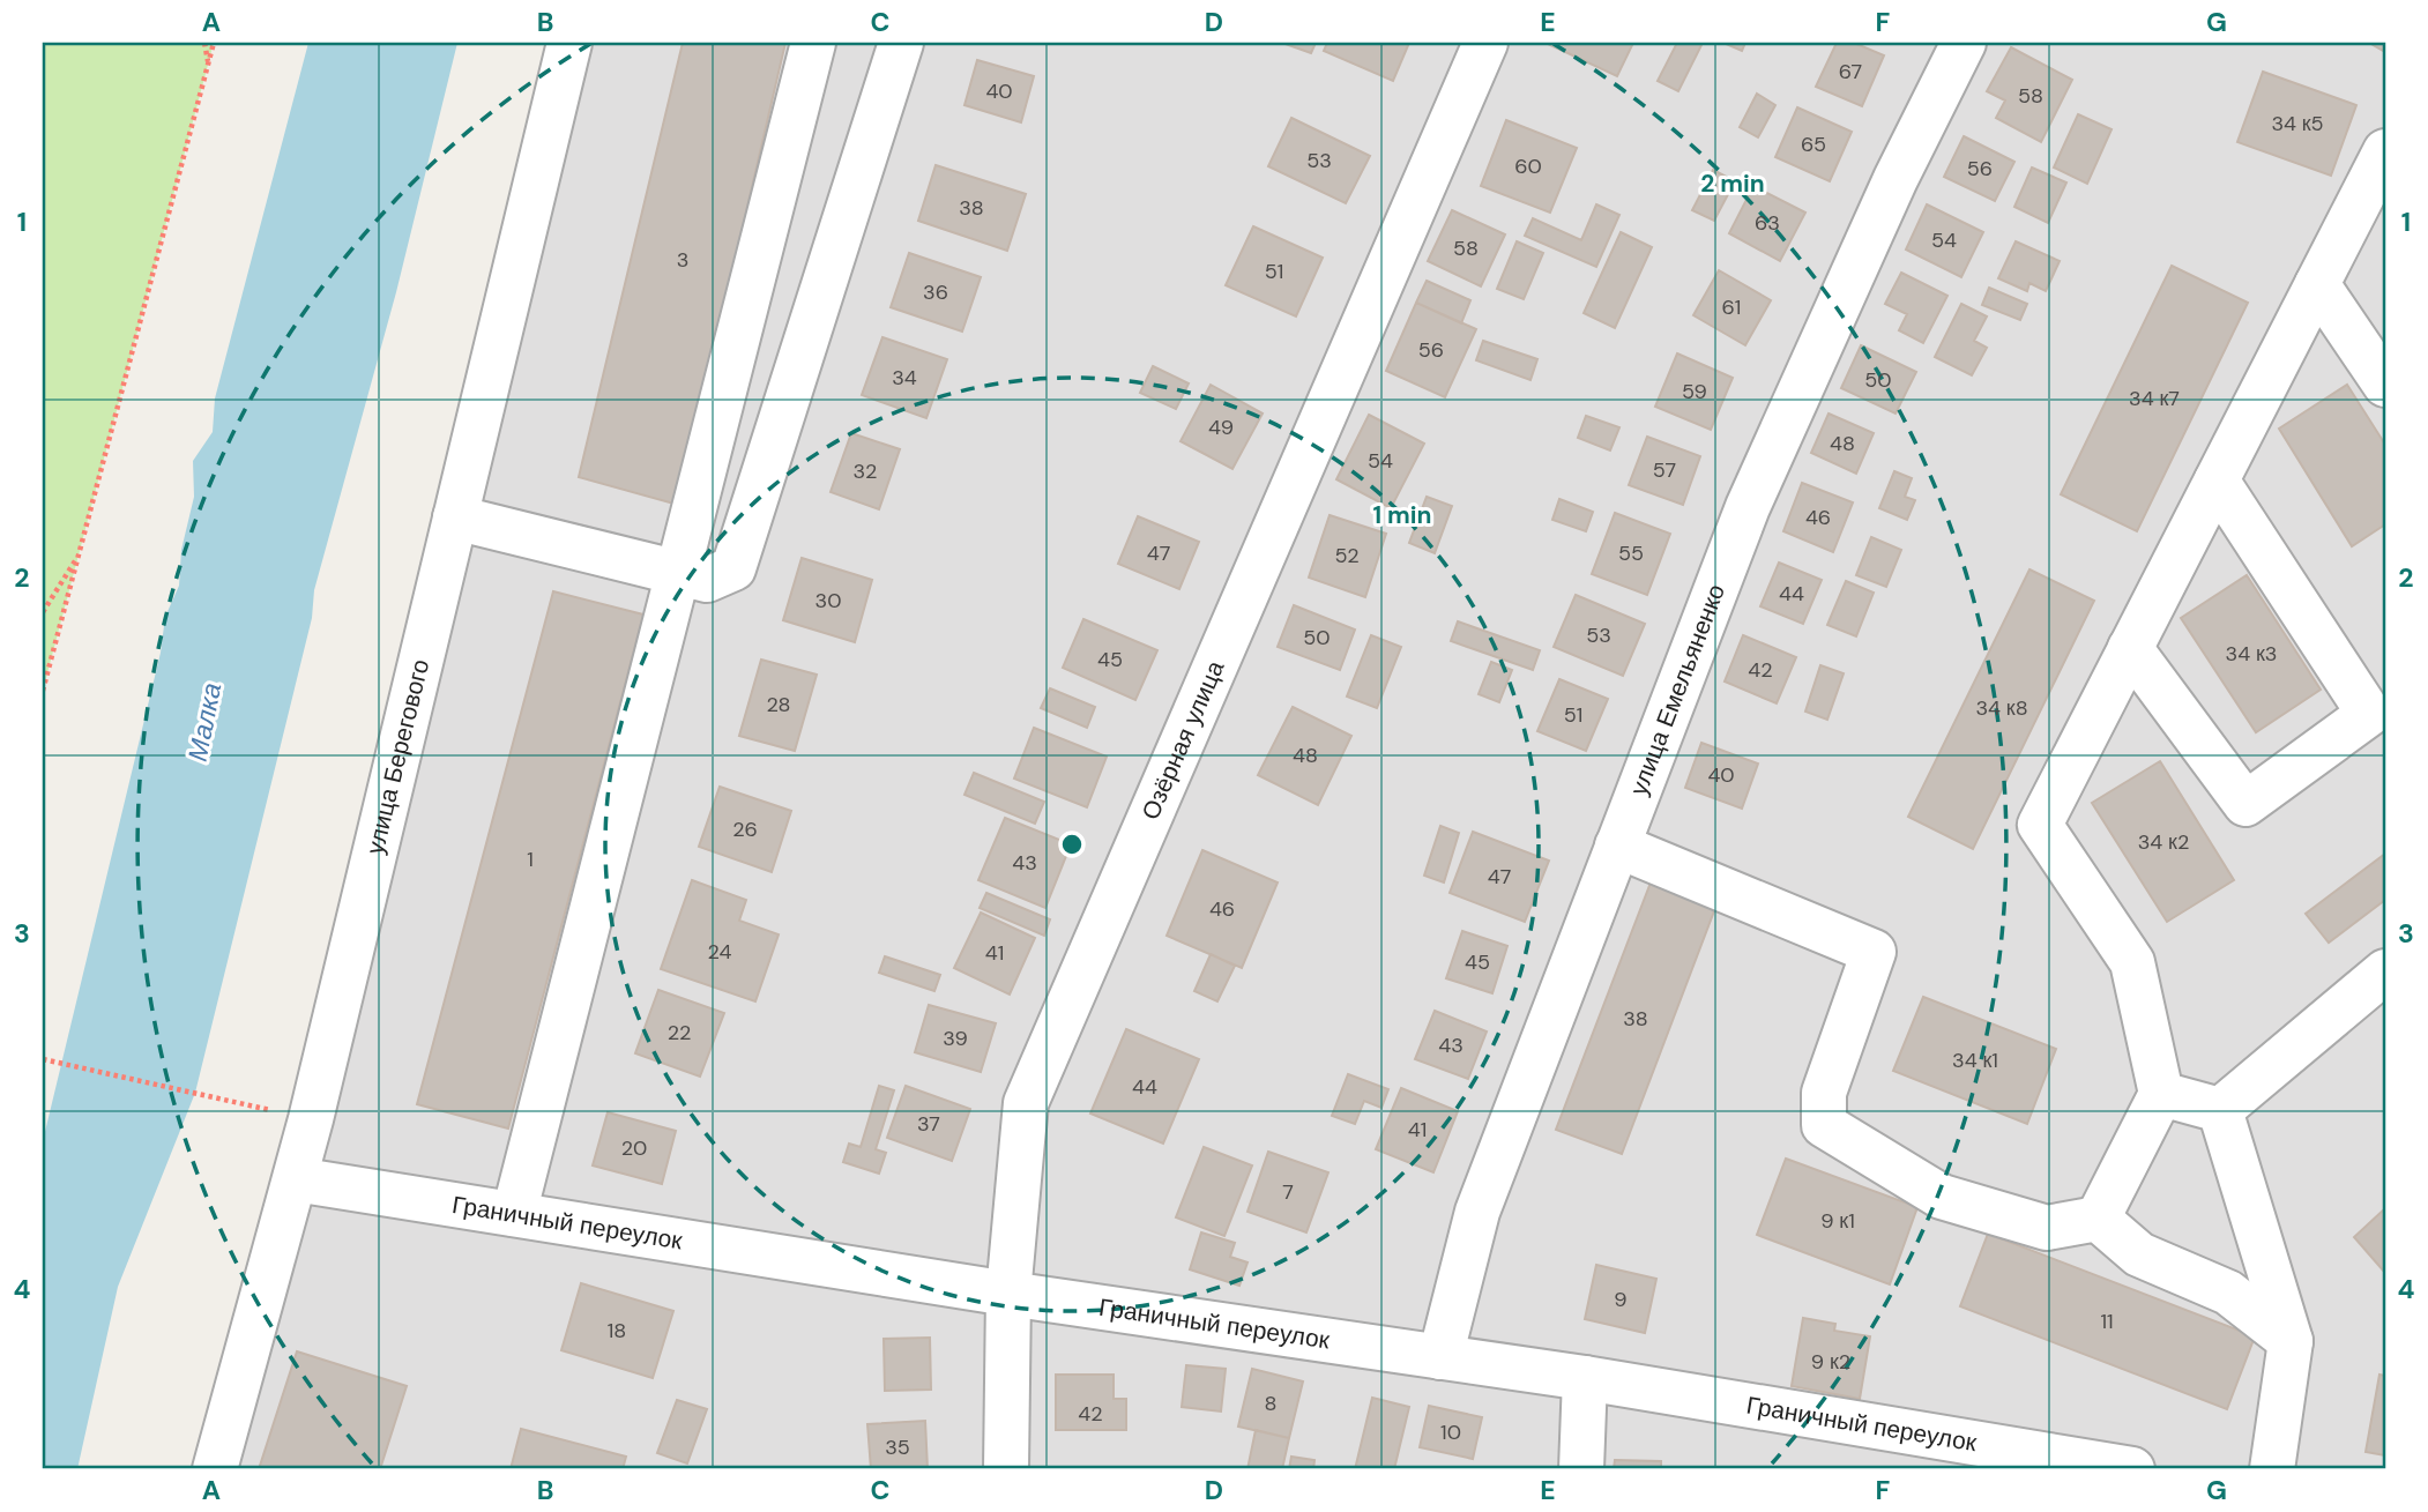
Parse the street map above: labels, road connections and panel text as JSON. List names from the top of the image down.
{
  "streets": {
    "street": [
      "улица Емельяненко",
      "Озёрная улица",
      "улица Берегового",
      "Граничный переулок"
    ]
  },
  "crossings": [
    ["улица Емельяненко", "Граничный переулок"],
    ["Озёрная улица", "Граничный переулок"],
    ["улица Берегового", "Граничный переулок"]
  ],
  "water": ["Малка"],
  "house_numbers": [
    "67",
    "40",
    "58",
    "34 к5",
    "65",
    "53",
    "60",
    "56",
    "38",
    "63",
    "54",
    "58",
    "3",
    "51",
    "36",
    "61",
    "56",
    "34",
    "50",
    "59",
    "34 к7",
    "49",
    "48",
    "54",
    "57",
    "32",
    "46",
    "47",
    "55",
    "52",
    "44",
    "30",
    "53",
    "50",
    "34 к3",
    "45",
    "42",
    "28",
    "34 к8",
    "51",
    "48",
    "40",
    "26",
    "34 к2",
    "1",
    "43",
    "47",
    "46",
    "24",
    "41",
    "45",
    "38",
    "22",
    "39",
    "43",
    "34 к1",
    "44",
    "37",
    "41",
    "20",
    "7",
    "9 к1",
    "9",
    "11",
    "18",
    "9 к2",
    "8",
    "42",
    "10",
    "35"
  ],
  "grid": {
    "columns": [
      "A",
      "B",
      "C",
      "D",
      "E",
      "F",
      "G"
    ],
    "rows": [
      "1",
      "2",
      "3",
      "4"
    ]
  },
  "rings": ["2 min", "1 min"]
}
